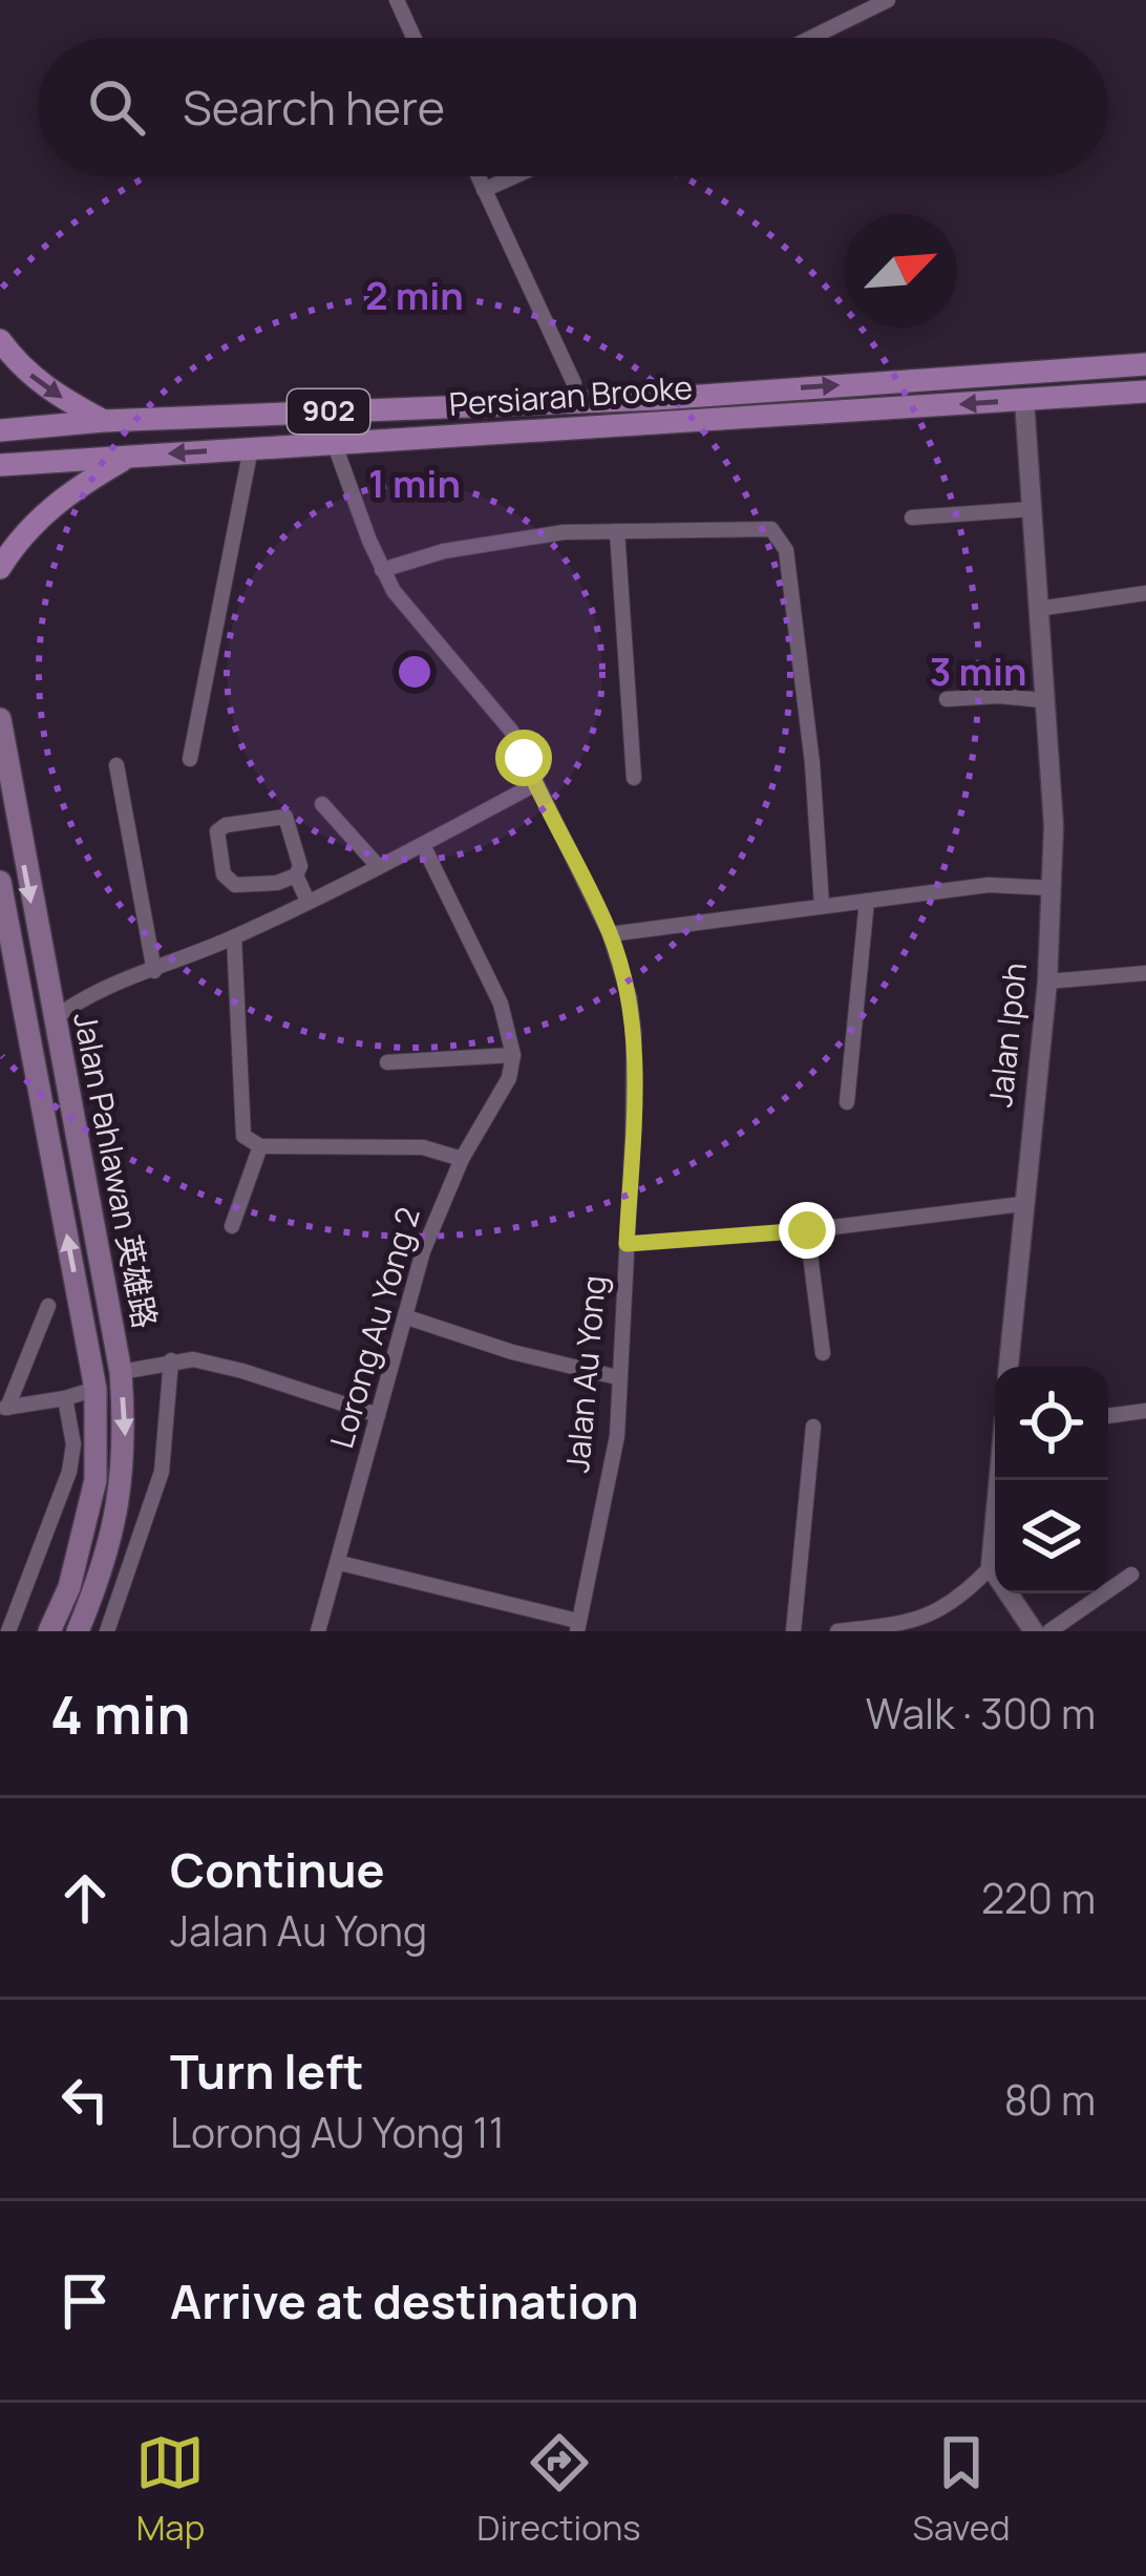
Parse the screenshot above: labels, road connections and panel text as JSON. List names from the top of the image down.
{
  "streets": {
    "main road": ["Persiaran Brooke", "902", "Jalan Pahlawan 英雄路"],
    "street": ["Jalan Ipoh", "Lorong Au Yong 2", "Jalan Au Yong"]
  },
  "crossings": [
    ["Persiaran Brooke", "Jalan Ipoh"],
    ["Persiaran Brooke", "Jalan Au Yong"]
  ],
  "north": "top right",
  "page": {
    "search": "Search here",
    "heading": ["4 min", "Walk · 300 m"],
    "list": [
      ["Continue", "Jalan Au Yong", "220 m"],
      ["Turn left", "Lorong AU Yong 11", "80 m"],
      "Arrive at destination"
    ],
    "nav": ["Map", "Directions", "Saved"]
  },
  "rings": ["2 min", "1 min", "3 min"]
}
